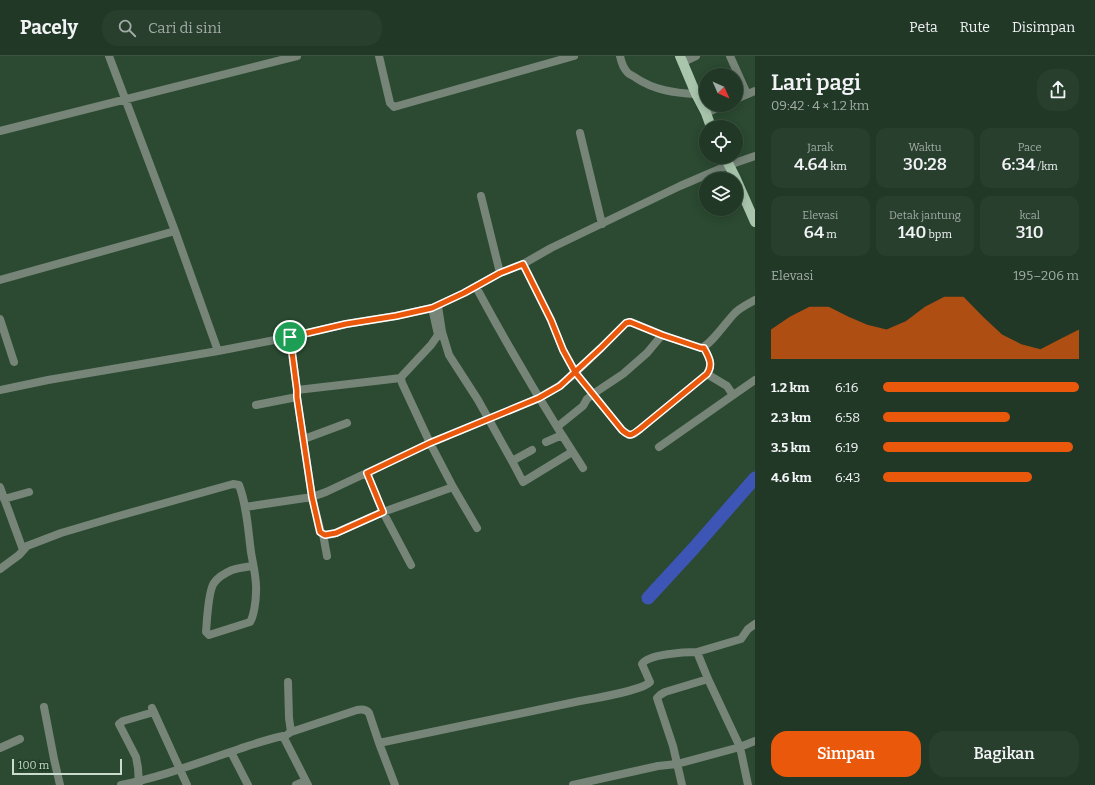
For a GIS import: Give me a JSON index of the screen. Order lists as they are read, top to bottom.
{
  "scale_bar": "100 m",
  "north": "bottom right",
  "page": {
    "header": "Pacely",
    "search": "Cari di sini",
    "nav": ["Peta", "Rute", "Disimpan"],
    "heading": ["Lari pagi", "09:42 · 4 × 1.2 km"],
    "stats": [
      ["Jarak", "4.64 km"],
      ["Waktu", "30:28"],
      ["Pace", "6:34 /km"],
      ["Elevasi", "64 m"],
      ["Detak jantung", "140 bpm"],
      ["kcal", "310"]
    ],
    "chart": ["Elevasi", "195–206 m"],
    "list": [
      {
        "name": "1.2 km",
        "note": "6:16"
      },
      {
        "name": "2.3 km",
        "note": "6:58"
      },
      {
        "name": "3.5 km",
        "note": "6:19"
      },
      {
        "name": "4.6 km",
        "note": "6:43"
      }
    ],
    "buttons": ["Simpan", "Bagikan"],
    "scale": "100 m"
  }
}
